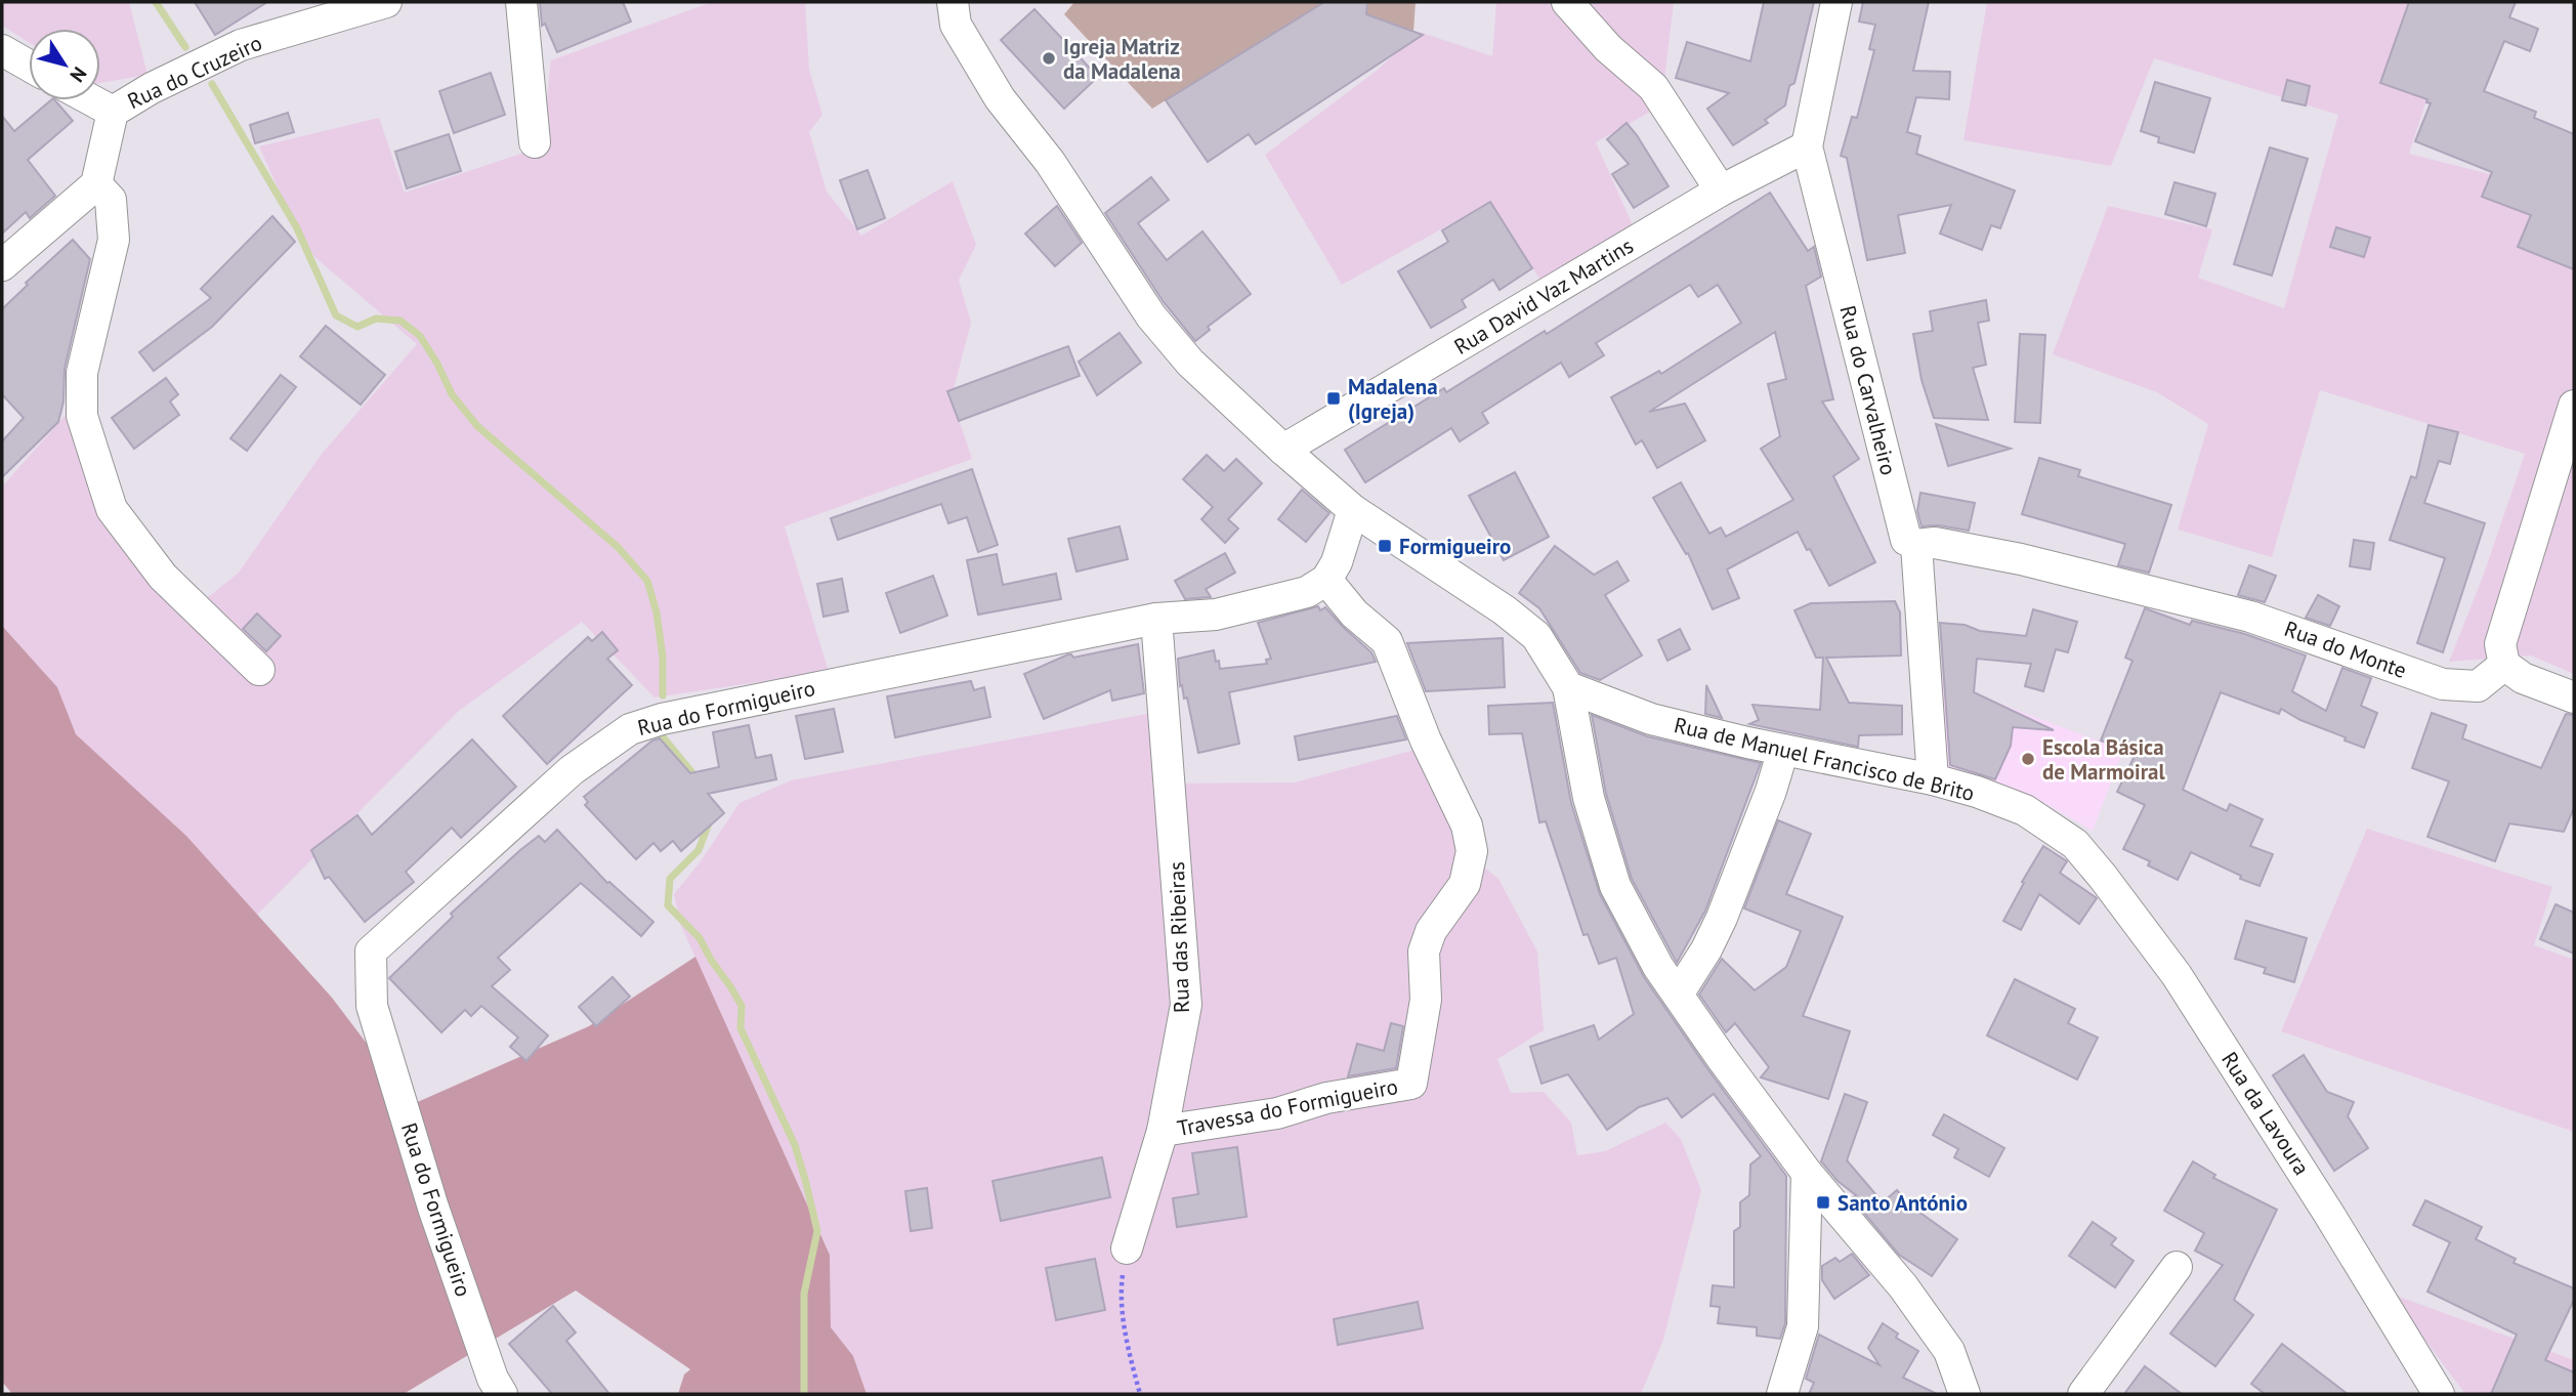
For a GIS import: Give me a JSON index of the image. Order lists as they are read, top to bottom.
{
  "streets": {
    "street": [
      "Rua do Cruzeiro",
      "Rua David Vaz Martins",
      "Rua do Carvalheiro",
      "Rua do Monte",
      "Rua do Formigueiro",
      "Rua de Manuel Francisco de Brito",
      "Rua das Ribeiras",
      "Travessa do Formigueiro",
      "Rua da Lavoura"
    ]
  },
  "crossings": [
    ["Rua David Vaz Martins", "Rua do Carvalheiro"],
    ["Rua do Carvalheiro", "Rua do Monte"],
    ["Rua do Carvalheiro", "Rua de Manuel Francisco de Brito"],
    ["Rua do Formigueiro", "Rua das Ribeiras"],
    ["Rua do Formigueiro", "Travessa do Formigueiro"],
    ["Rua de Manuel Francisco de Brito", "Rua da Lavoura"],
    ["Rua das Ribeiras", "Travessa do Formigueiro"]
  ],
  "places": {
    "other": ["Igreja Matriz da Madalena", "Escola Básica de Marmoiral"],
    "transit": ["Madalena (Igreja)", "Formigueiro", "Santo António"]
  },
  "north": "bottom right"
}
